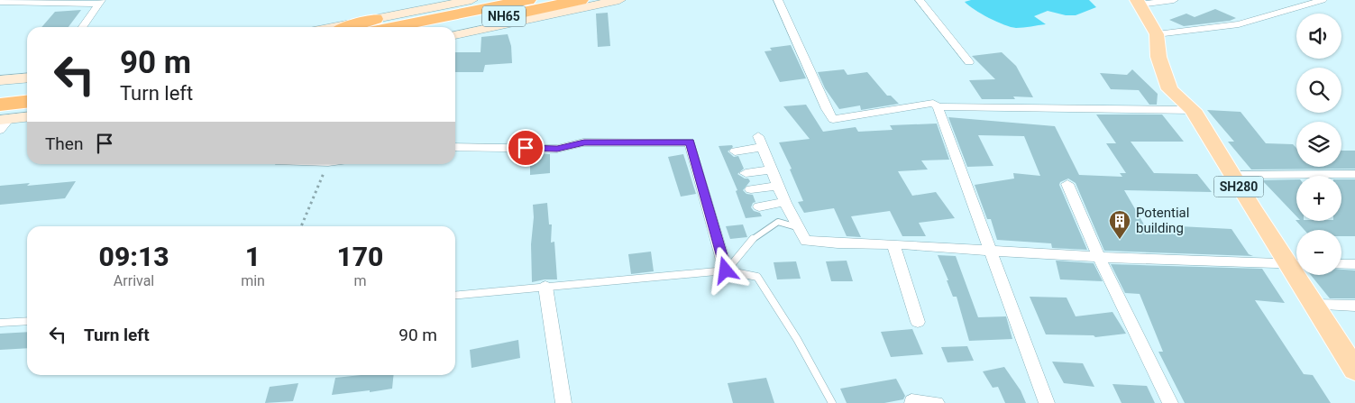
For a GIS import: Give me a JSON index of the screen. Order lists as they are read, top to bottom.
{
  "streets": {
    "highway": ["NH65"],
    "main road": ["SH280"]
  },
  "places": {
    "building": ["Potential building"]
  },
  "page": {
    "map_buttons": ["+", "−"],
    "turn": ["90 m", "Turn left"],
    "then": "Then",
    "eta": [
      "09:13",
      "Arrival",
      "1",
      "min",
      "170",
      "m"
    ],
    "list": [
      {
        "name": "Turn left",
        "value": "90 m"
      }
    ]
  }
}
